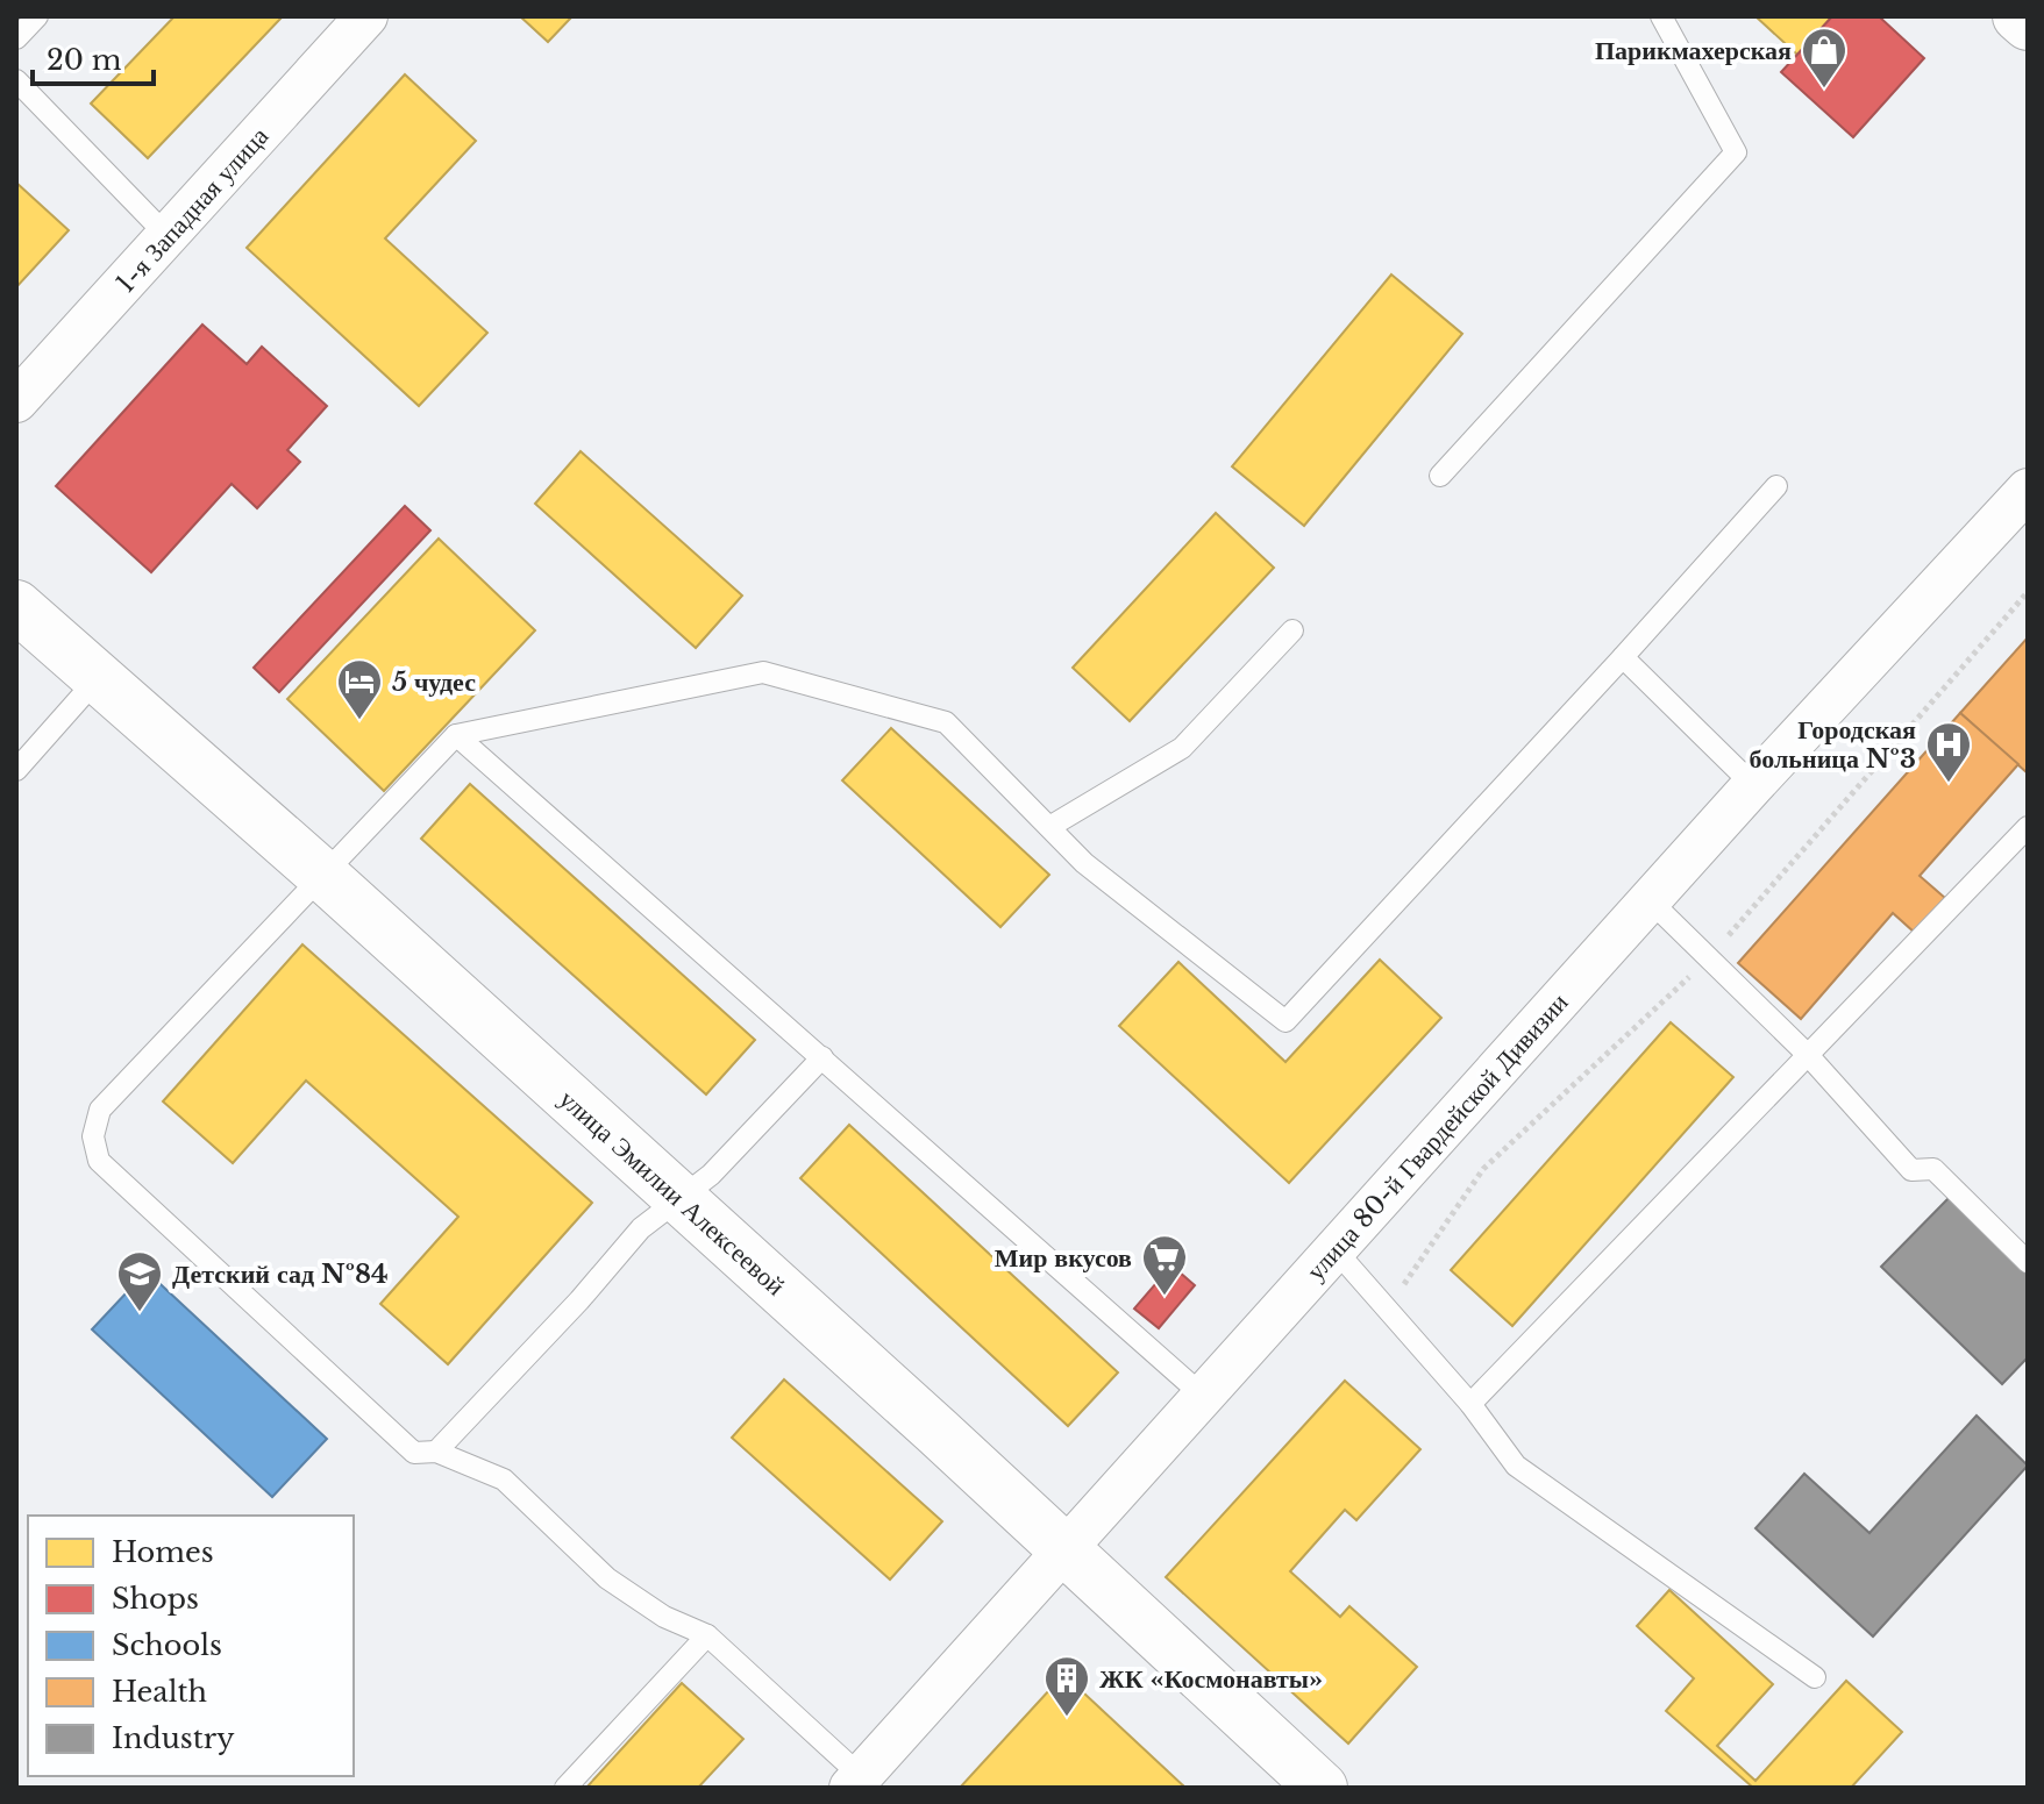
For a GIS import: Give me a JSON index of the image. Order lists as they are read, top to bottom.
{
  "streets": {
    "street": ["1-я Западная улица", "улица 80-й Гвардейской Дивизии", "улица Эмилии Алексеевой"]
  },
  "crossings": [
    ["улица 80-й Гвардейской Дивизии", "улица Эмилии Алексеевой"]
  ],
  "places": {
    "shop": ["Парикмахерская"],
    "hotel": ["5 чудес"],
    "hospital": ["Городская больница №3"],
    "supermarket": ["Мир вкусов"],
    "school or university": ["Детский сад №84"],
    "building": ["ЖК «Космонавты»"]
  },
  "legend": [
    "Homes",
    "Shops",
    "Schools",
    "Health",
    "Industry"
  ],
  "scale_bar": "20 m"
}
